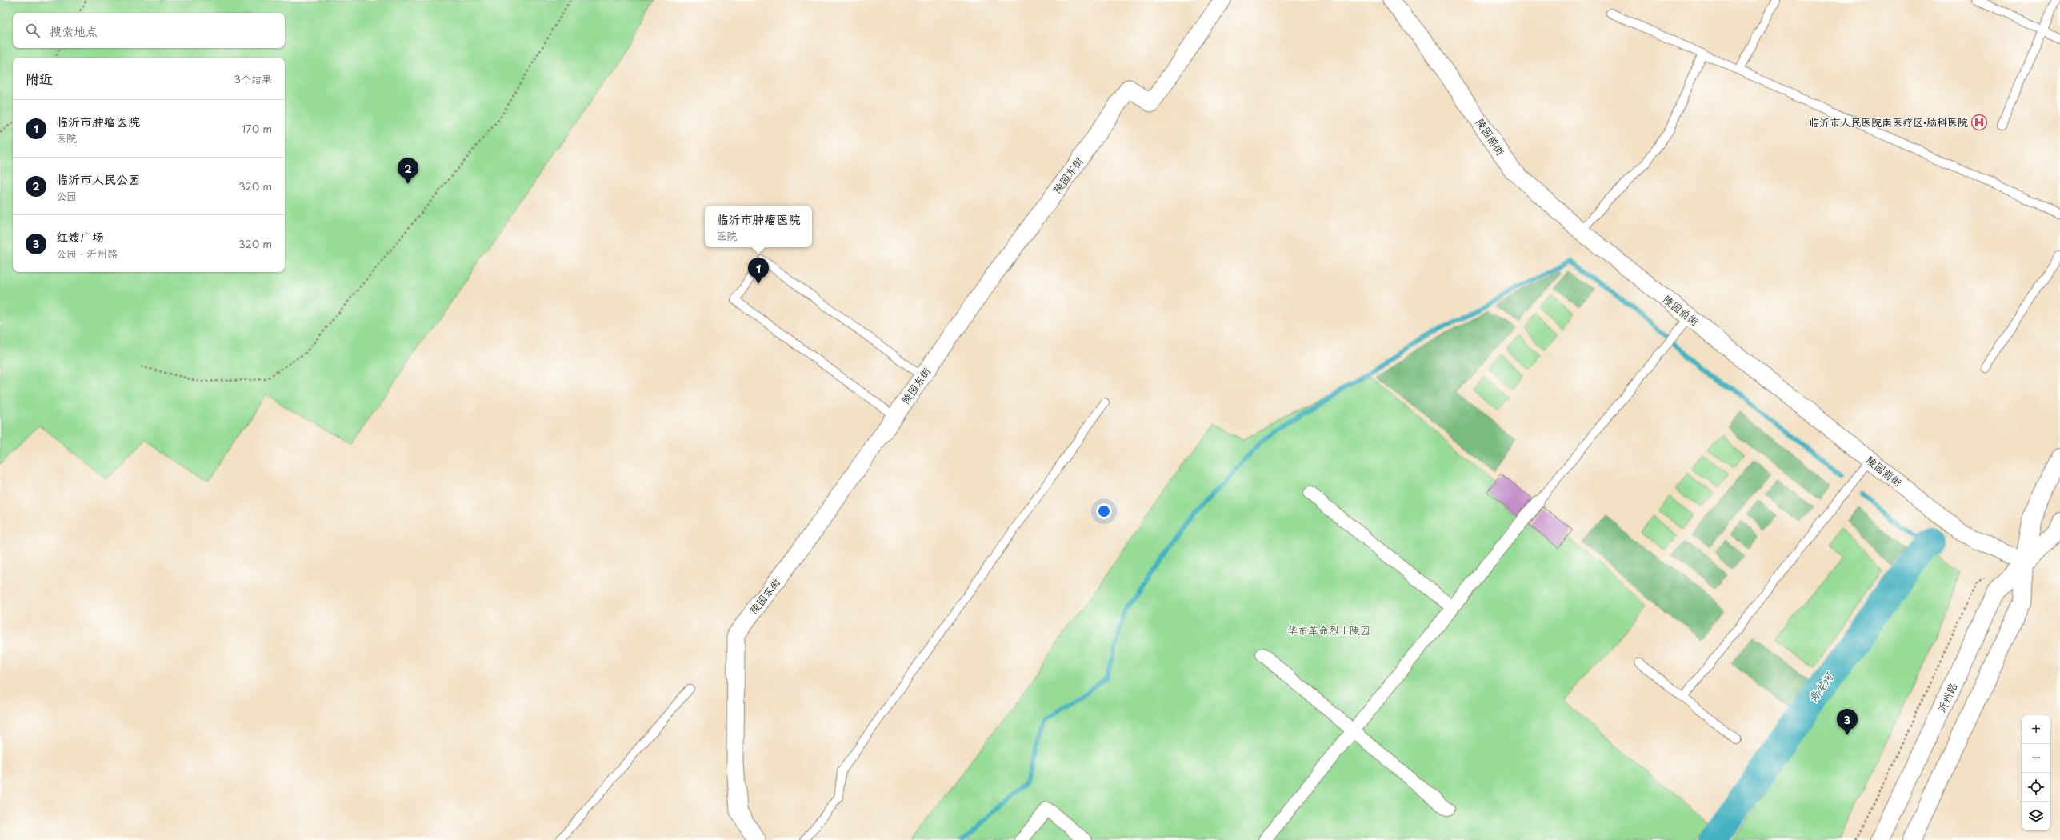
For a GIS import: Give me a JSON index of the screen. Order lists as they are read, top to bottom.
{
  "streets": {
    "main road": ["沂州路"],
    "street": ["陵园前街", "陵园东街"]
  },
  "crossings": [
    ["陵园前街", "沂州路"]
  ],
  "water": ["青龙河"],
  "parks": ["华东革命烈士陵园"],
  "places": {
    "hospital": ["临沂市人民医院南医疗区·脑科医院"]
  },
  "page": {
    "search": "搜索地点",
    "heading": ["附近", "3个结果"],
    "list": [
      {
        "mark": "1",
        "name": "临沂市肿瘤医院",
        "note": "医院",
        "value": "170 m"
      },
      {
        "mark": "2",
        "name": "临沂市人民公园",
        "note": "公园",
        "value": "320 m"
      },
      {
        "mark": "3",
        "name": "红嫂广场",
        "note": "公园 · 沂州路",
        "value": "320 m"
      }
    ],
    "pins": ["2", "1", "3"],
    "popup": ["临沂市肿瘤医院", "医院"],
    "map_buttons": ["+", "−"]
  }
}
